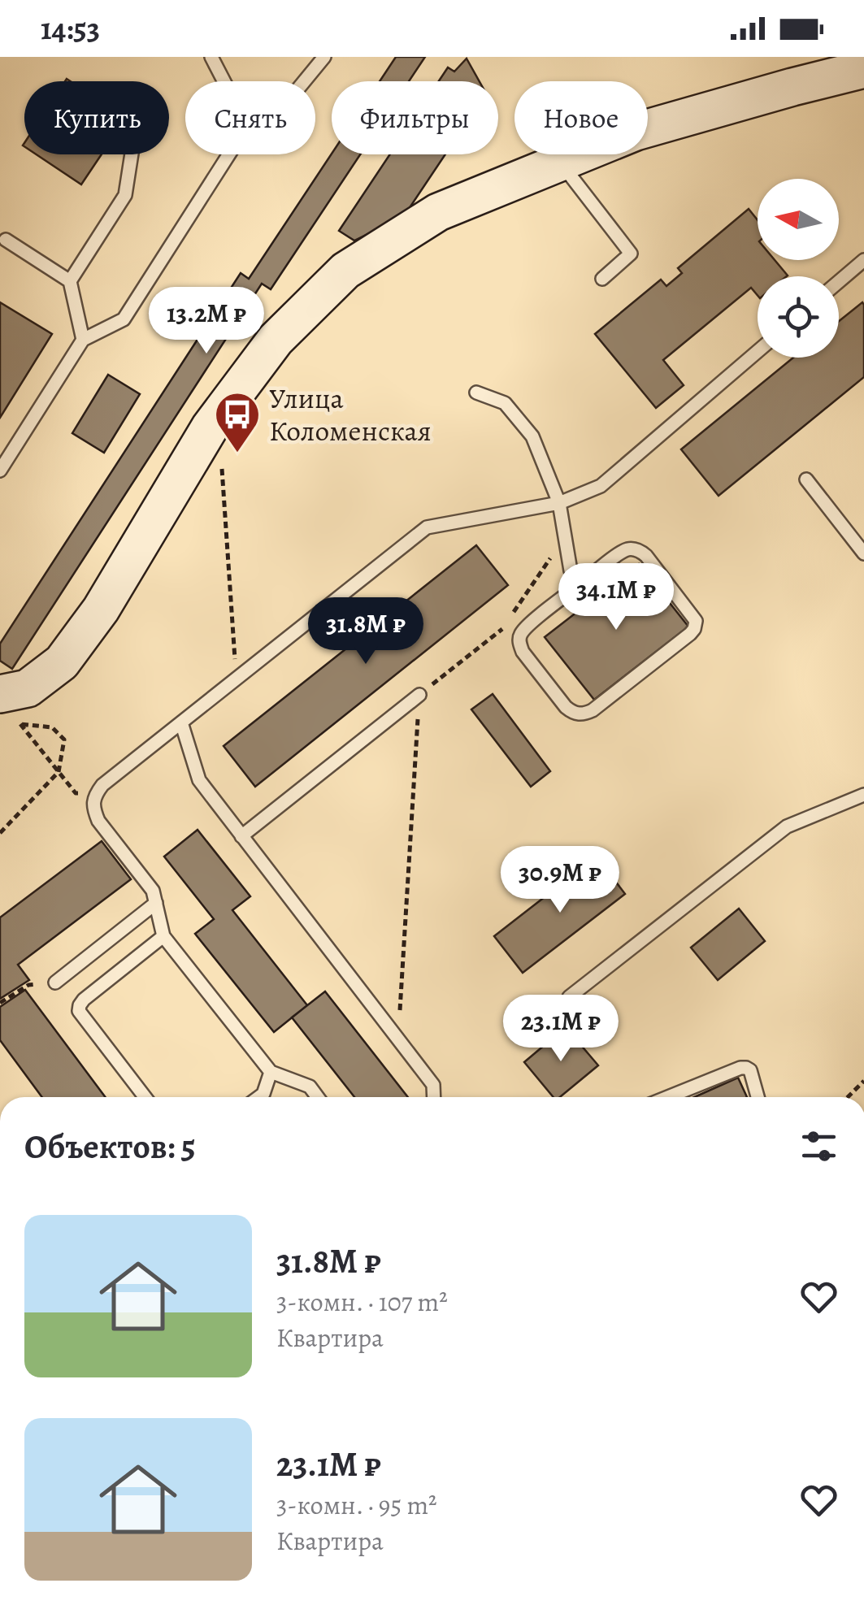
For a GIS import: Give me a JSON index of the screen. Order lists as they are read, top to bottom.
{
  "places": {
    "bus stop": ["Улица Коломенская"]
  },
  "north": "left",
  "page": {
    "status": "14:53",
    "chip": [
      "Купить",
      "Снять",
      "Фильтры",
      "Новое"
    ],
    "price": [
      "13.2M ₽",
      "34.1M ₽",
      "31.8M ₽",
      "30.9M ₽",
      "23.1M ₽"
    ],
    "heading": "Объектов: 5",
    "list": [
      {
        "name": "31.8M ₽",
        "note": "3-комн. · 107 m² · Квартира"
      },
      {
        "name": "23.1M ₽",
        "note": "3-комн. · 95 m² · Квартира"
      }
    ]
  }
}
